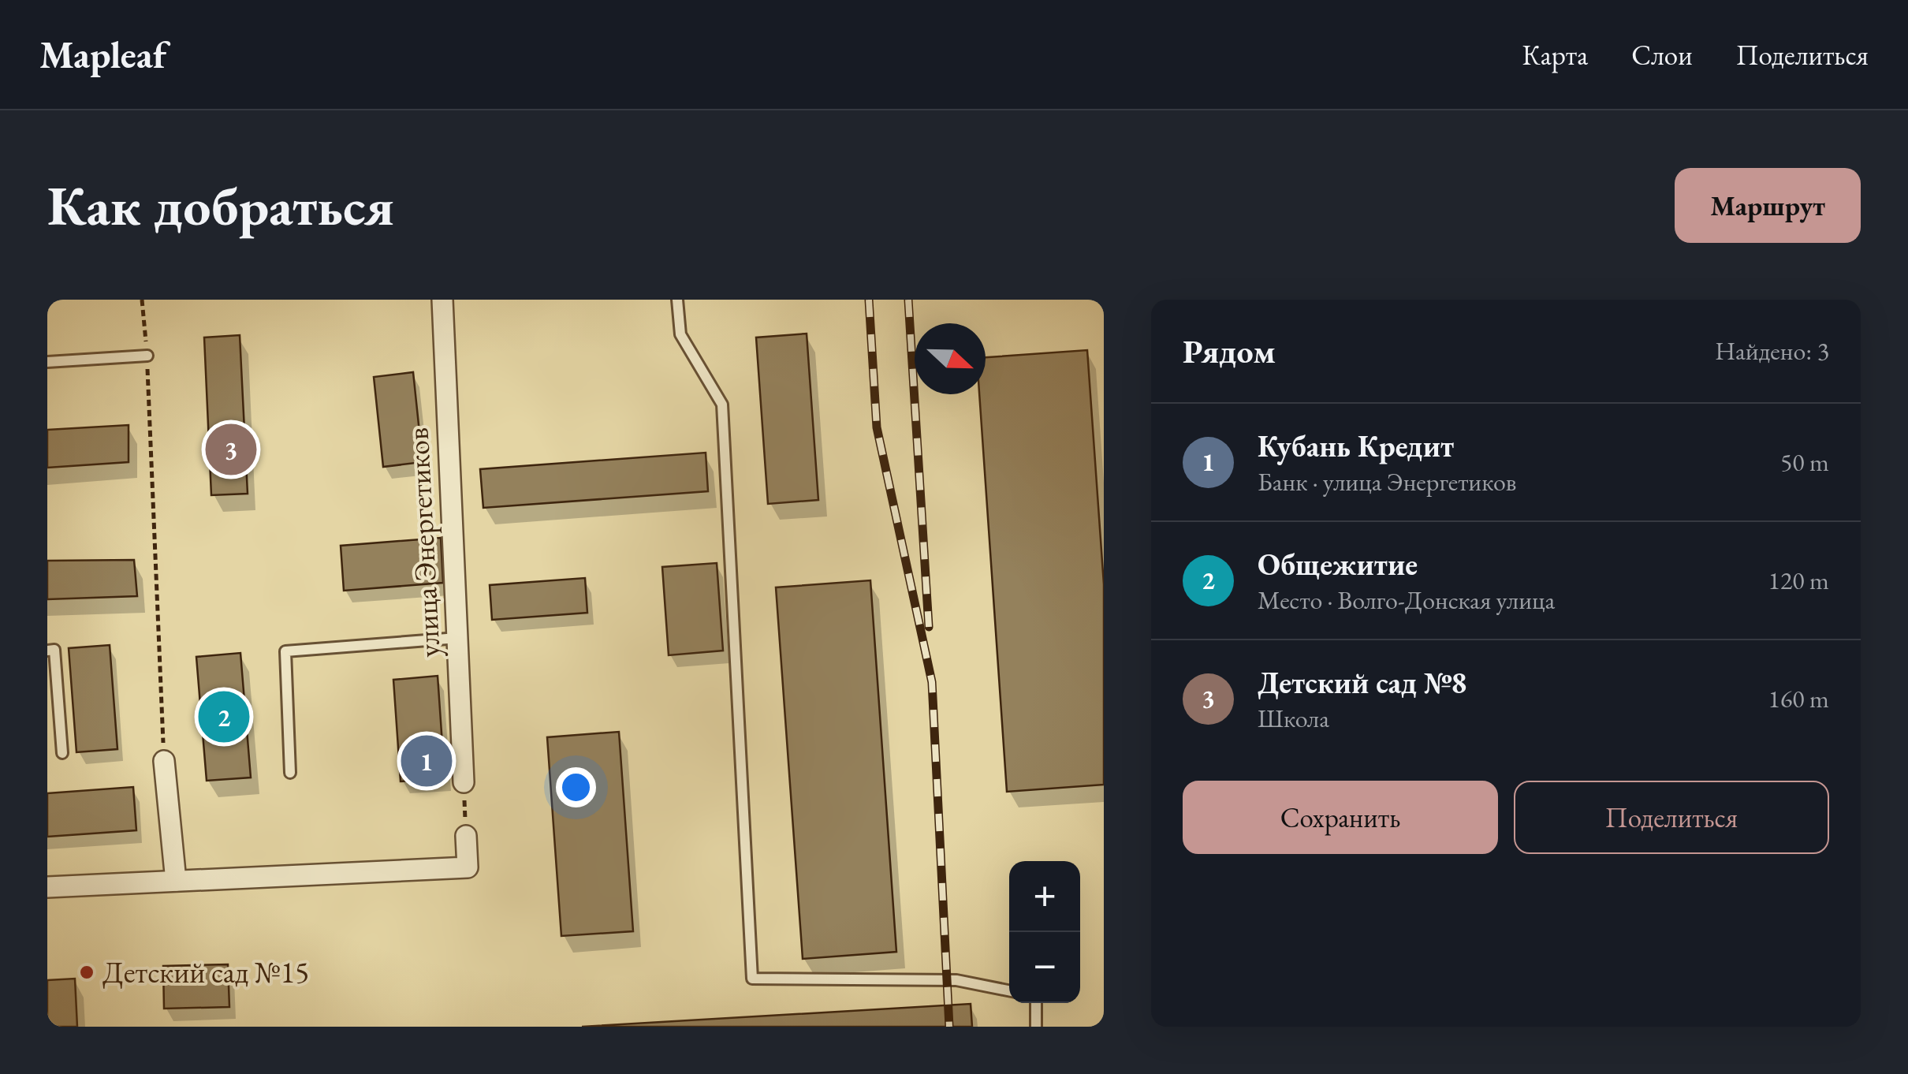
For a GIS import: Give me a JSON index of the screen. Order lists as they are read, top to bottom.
{
  "streets": {
    "street": ["улица Энергетиков"]
  },
  "places": ["Детский сад №15"],
  "north": "right",
  "page": {
    "header": "Mapleaf",
    "nav": ["Карта", "Слои", "Поделиться"],
    "buttons": [
      "Маршрут",
      ["Сохранить", "Поделиться"]
    ],
    "title": "Как добраться",
    "heading": ["Рядом", "Найдено: 3"],
    "list": [
      {
        "mark": "1",
        "name": "Кубань Кредит",
        "note": "Банк · улица Энергетиков",
        "value": "50 m"
      },
      {
        "mark": "2",
        "name": "Общежитие",
        "note": "Место · Волго-Донская улица",
        "value": "120 m"
      },
      {
        "mark": "3",
        "name": "Детский сад №8",
        "note": "Школа",
        "value": "160 m"
      }
    ],
    "pins": ["3", "2", "1"],
    "map_buttons": ["+", "−"]
  }
}
